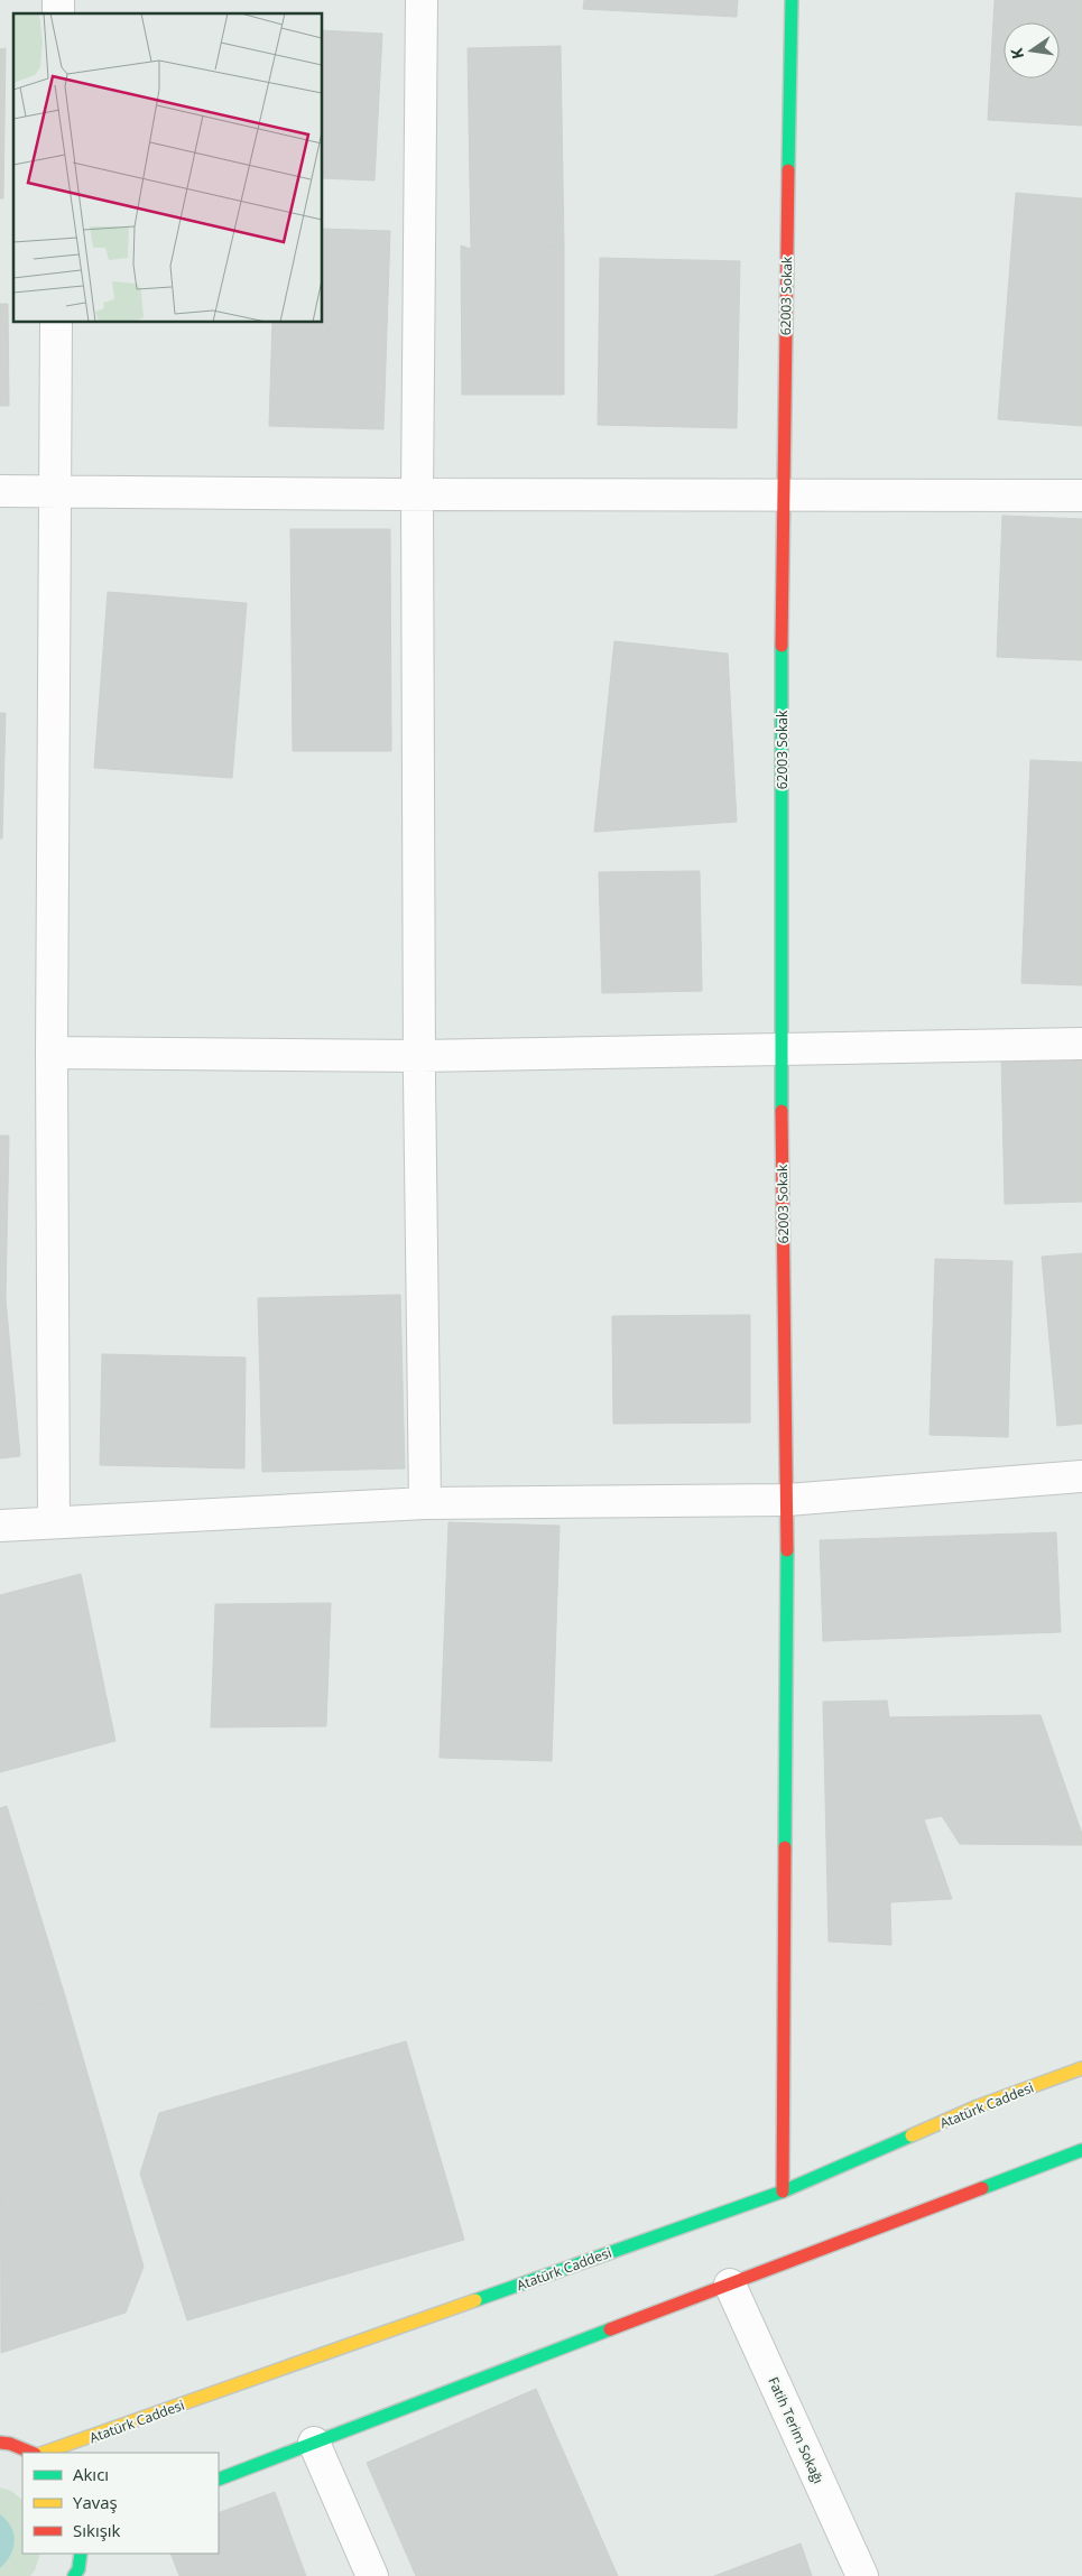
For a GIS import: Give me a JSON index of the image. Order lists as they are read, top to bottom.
{
  "streets": {
    "street": ["62003 Sokak", "Atatürk Caddesi", "Fatih Terim Sokağı"]
  },
  "crossings": [
    ["62003 Sokak", "Atatürk Caddesi"]
  ],
  "legend": ["Akıcı", "Yavaş", "Sıkışık"],
  "north": "left"
}
